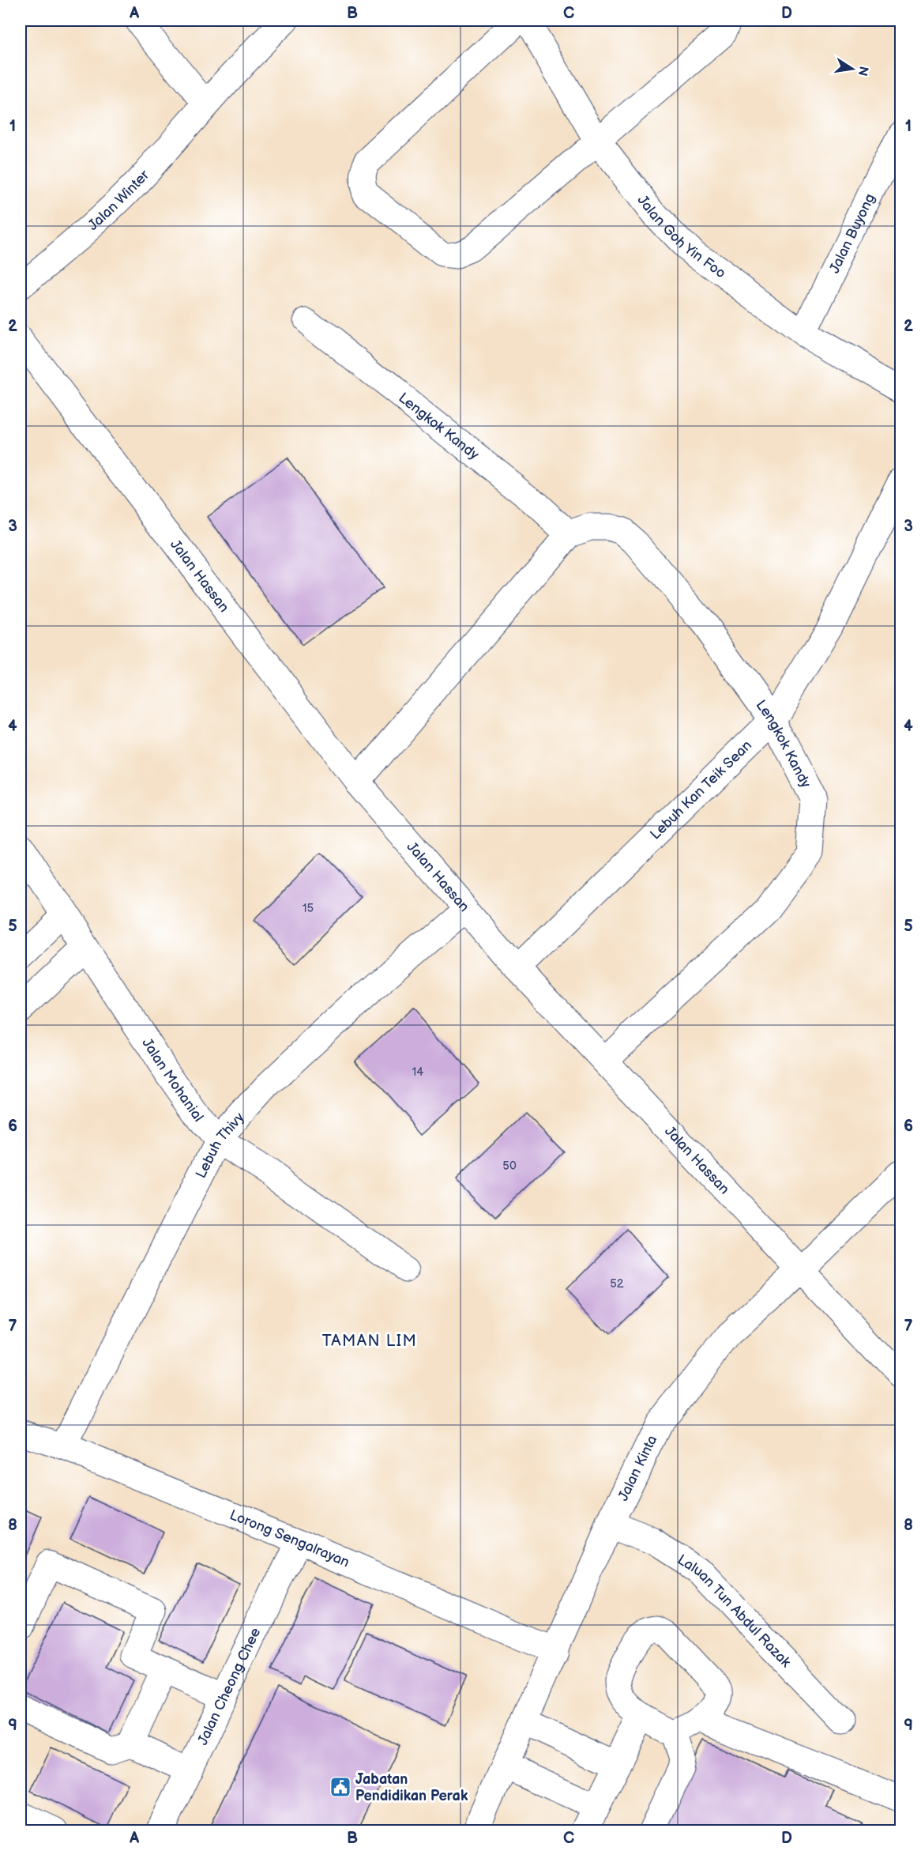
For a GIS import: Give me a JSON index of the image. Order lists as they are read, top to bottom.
{
  "streets": {
    "street": [
      "Jalan Winter",
      "Jalan Buyong",
      "Jalan Goh Yin Foo",
      "Lengkok Kandy",
      "Jalan Hassan",
      "Lebuh Kan Teik Sean",
      "Jalan Mohanial",
      "Lebuh Thivy",
      "Jalan Kinta",
      "Lorong Sengalrayan",
      "Laluan Tun Abdul Razak",
      "Jalan Cheong Chee"
    ]
  },
  "crossings": [
    ["Jalan Buyong", "Jalan Goh Yin Foo"],
    ["Lengkok Kandy", "Jalan Hassan"],
    ["Lengkok Kandy", "Lebuh Kan Teik Sean"],
    ["Jalan Hassan", "Lebuh Kan Teik Sean"],
    ["Jalan Hassan", "Lebuh Thivy"],
    ["Jalan Hassan", "Jalan Kinta"],
    ["Jalan Mohanial", "Lebuh Thivy"],
    ["Lebuh Thivy", "Lorong Sengalrayan"],
    ["Jalan Kinta", "Lorong Sengalrayan"],
    ["Jalan Kinta", "Laluan Tun Abdul Razak"],
    ["Lorong Sengalrayan", "Jalan Cheong Chee"]
  ],
  "districts": ["TAMAN LIM"],
  "places": {
    "public building": ["Jabatan Pendidikan Perak"]
  },
  "house_numbers": [
    "15",
    "14",
    "50",
    "52"
  ],
  "north": "right",
  "grid": {
    "columns": [
      "A",
      "B",
      "C",
      "D"
    ],
    "rows": [
      "1",
      "2",
      "3",
      "4",
      "5",
      "6",
      "7",
      "8",
      "9"
    ]
  }
}
